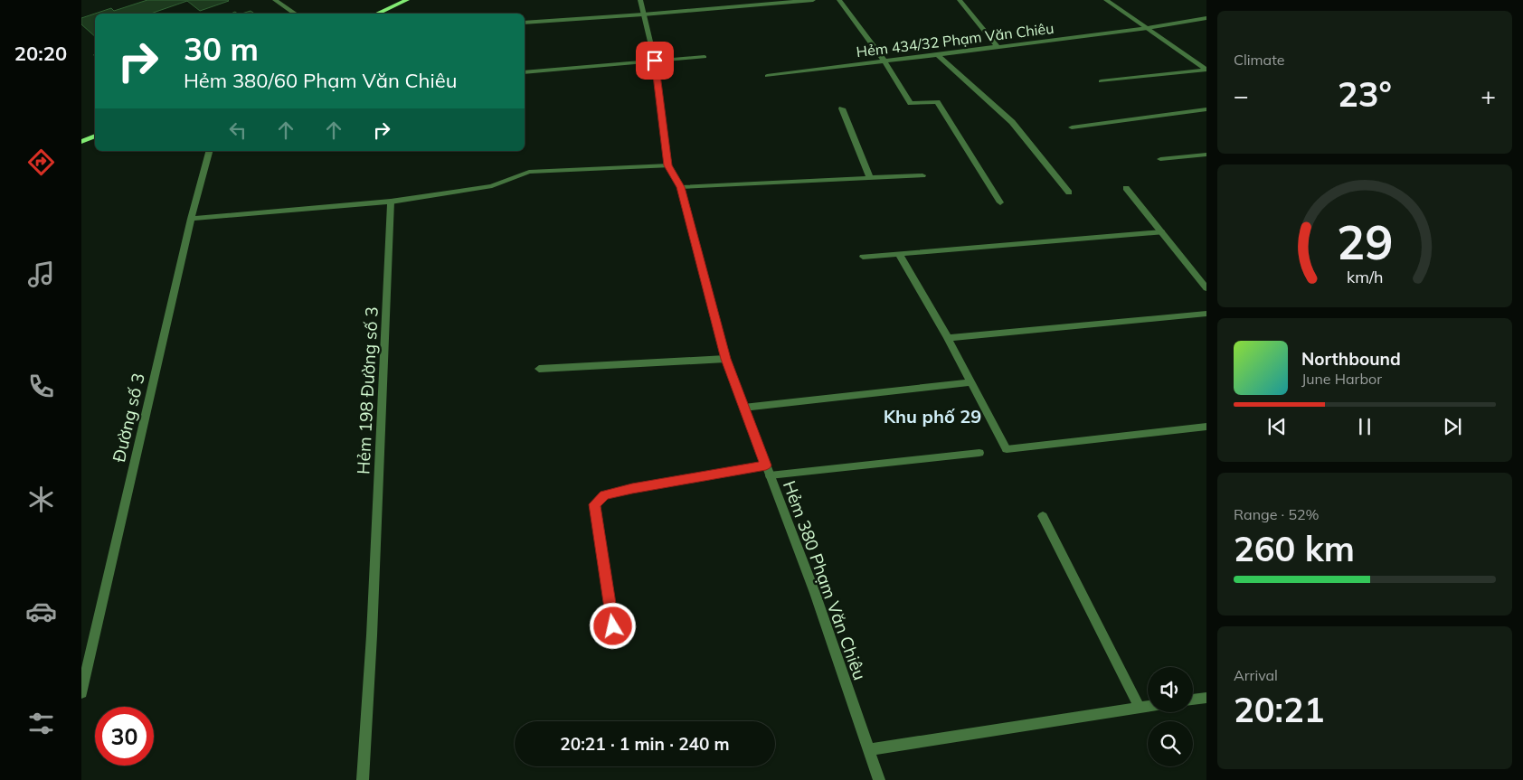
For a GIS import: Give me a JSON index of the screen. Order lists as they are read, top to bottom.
{
  "streets": {
    "street": [
      "Hẻm 434/32 Phạm Văn Chiêu",
      "Hẻm 198 Đường số 3",
      "Đường số 3",
      "Hẻm 380 Phạm Văn Chiêu"
    ]
  },
  "districts": ["Khu phố 29"],
  "page": {
    "tabs": "20:20",
    "tile": [
      "Climate",
      ["Range · 52%", "260 km"],
      ["Arrival", "20:21"]
    ],
    "turn": ["30 m", "Hẻm 380/60 Phạm Văn Chiêu"],
    "heat": ["−", "23°", "+"],
    "song": ["Northbound", "June Harbor"],
    "limit": "30",
    "trip": "20:21 · 1 min · 240 m",
    "gauge": ["29", "km/h"]
  }
}
